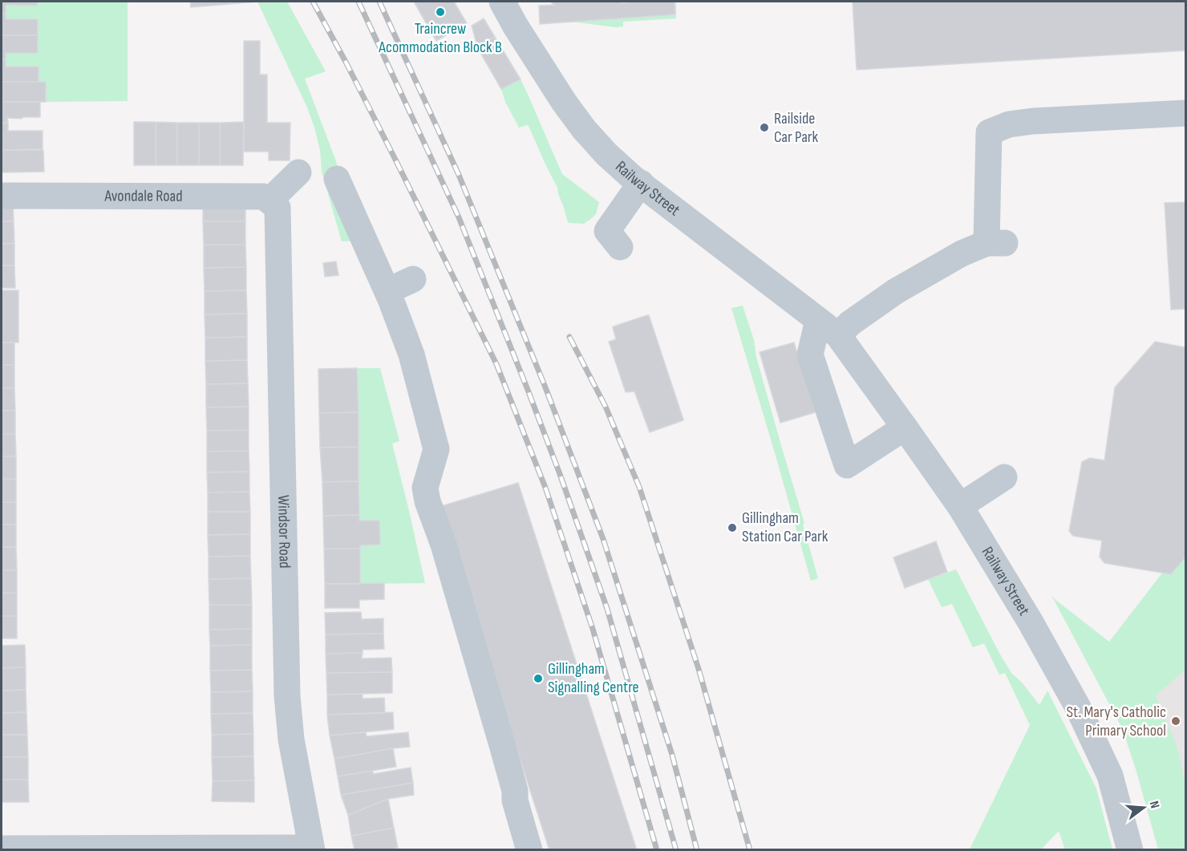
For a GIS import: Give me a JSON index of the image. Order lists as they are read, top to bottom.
{
  "streets": {
    "street": ["Railway Street", "Avondale Road", "Windsor Road"]
  },
  "crossings": [
    ["Avondale Road", "Windsor Road"]
  ],
  "places": [
    "Traincrew Acommodation Block B",
    "Railside Car Park",
    "Gillingham Station Car Park",
    "Gillingham Signalling Centre",
    "St. Mary's Catholic Primary School"
  ],
  "north": "right"
}
